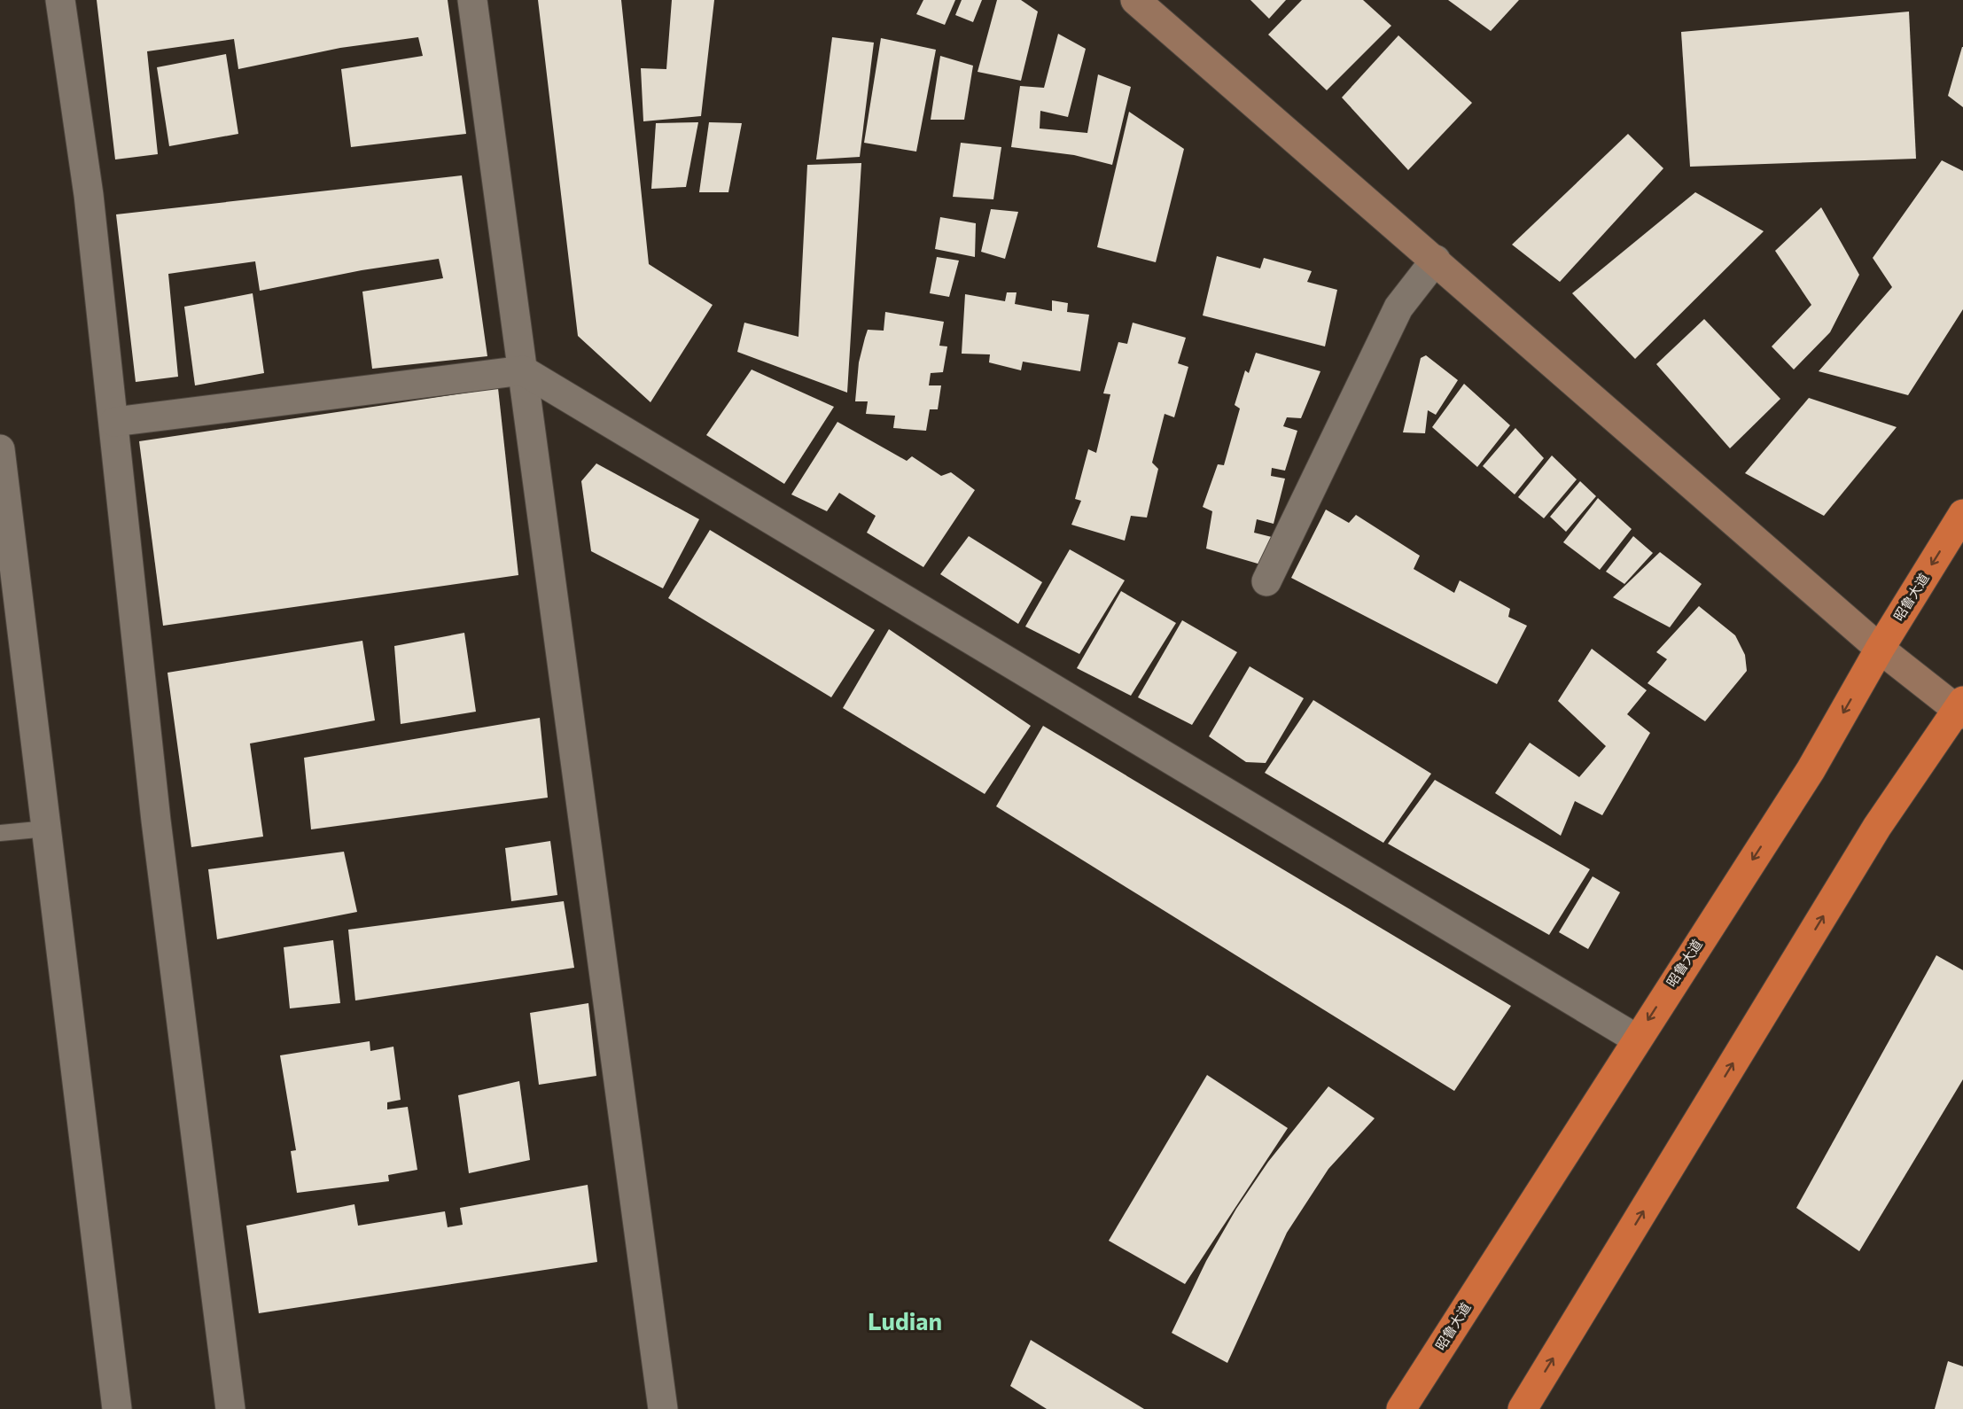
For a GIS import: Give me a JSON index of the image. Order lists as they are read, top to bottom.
{
  "streets": {
    "highway": ["昭鲁大道"]
  },
  "districts": ["Ludian"]
}
